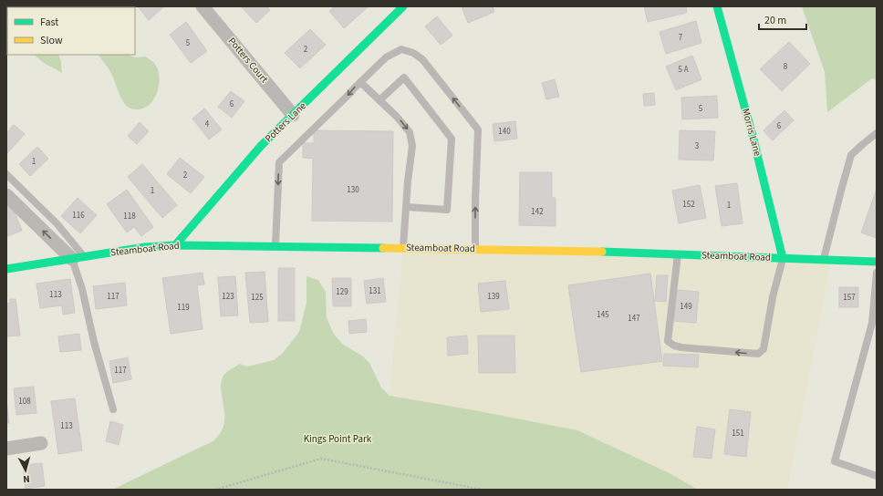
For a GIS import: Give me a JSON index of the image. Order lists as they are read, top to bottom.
{
  "streets": {
    "street": [
      "Potters Court",
      "Potters Lane",
      "Morris Lane",
      "Steamboat Road"
    ]
  },
  "crossings": [
    ["Potters Court", "Potters Lane"],
    ["Potters Lane", "Steamboat Road"],
    ["Morris Lane", "Steamboat Road"]
  ],
  "parks": ["Kings Point Park"],
  "house_numbers": [
    "7",
    "5",
    "2",
    "8",
    "5 A",
    "6",
    "5",
    "4",
    "6",
    "140",
    "3",
    "1",
    "2",
    "130",
    "1",
    "152",
    "1",
    "142",
    "116",
    "118",
    "131",
    "129",
    "113",
    "117",
    "123",
    "139",
    "125",
    "157",
    "149",
    "119",
    "145",
    "147",
    "117",
    "108",
    "113",
    "151"
  ],
  "legend": ["Fast", "Slow"],
  "scale_bar": "20 m",
  "north": "bottom"
}
